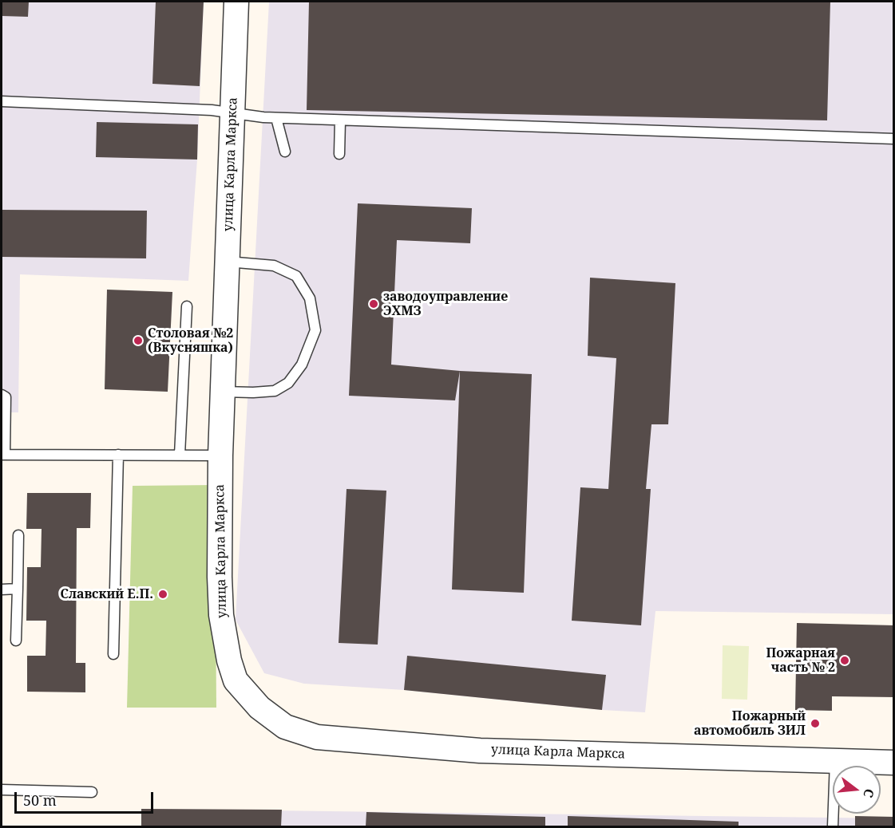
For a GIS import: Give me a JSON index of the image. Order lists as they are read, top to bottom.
{
  "streets": {
    "street": ["улица Карла Маркса"]
  },
  "places": [
    "заводоуправление ЭХМЗ",
    "Столовая №2 (Вкусняшка)",
    "Славский Е.П.",
    "Пожарная часть № 2",
    "Пожарный автомобиль ЗИЛ"
  ],
  "scale_bar": "50 m",
  "north": "right"
}
